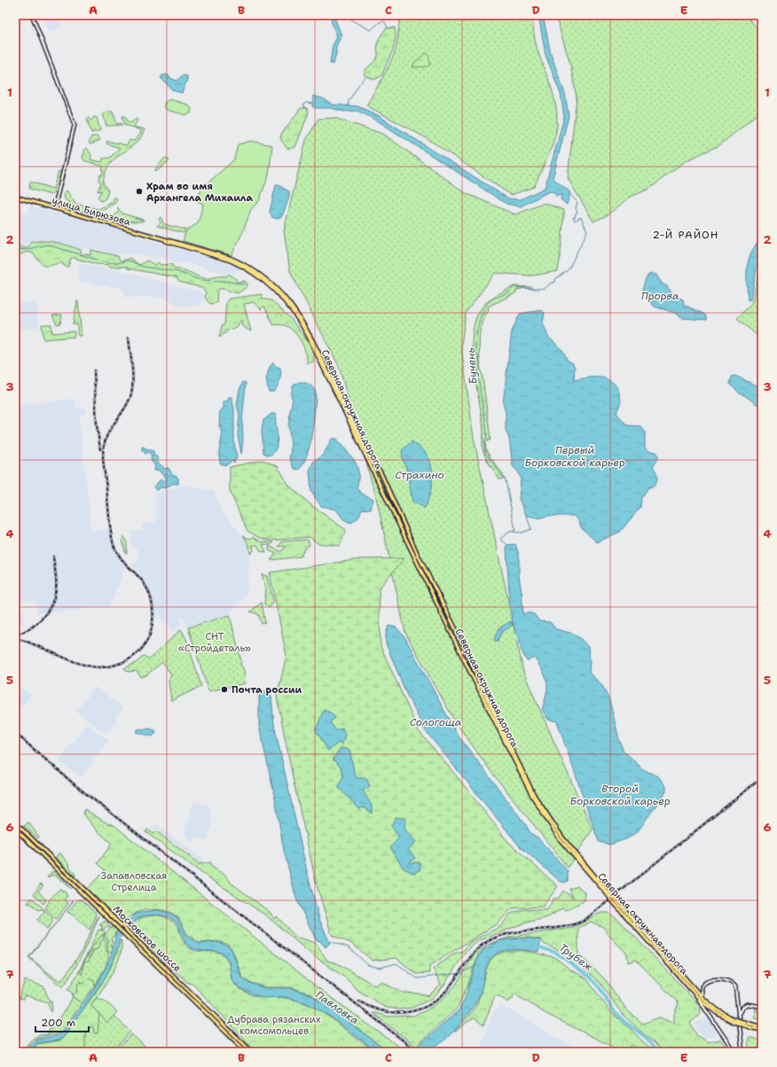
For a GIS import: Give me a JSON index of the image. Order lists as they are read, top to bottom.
{
  "streets": {
    "main road": ["улица Бирюзова", "Северная окружная дорога", "Московское шоссе"]
  },
  "crossings": [
    ["улица Бирюзова", "Северная окружная дорога"]
  ],
  "districts": ["2-Й РАЙОН"],
  "water": [
    "Прорва",
    "Бучень",
    "Первый Борковской карьер",
    "Страхино",
    "Сологоща",
    "Второй Борковской карьер",
    "Трубеж",
    "Павловка"
  ],
  "parks": ["СНТ «Стройдеталь»", "Запавловская Стрелица", "Дубрава рязанских комсомольцев"],
  "places": ["Храм во имя Архангела Михаила", "Почта россии"],
  "scale_bar": "200 m",
  "grid": {
    "columns": [
      "A",
      "B",
      "C",
      "D",
      "E"
    ],
    "rows": [
      "1",
      "2",
      "3",
      "4",
      "5",
      "6",
      "7"
    ]
  }
}
